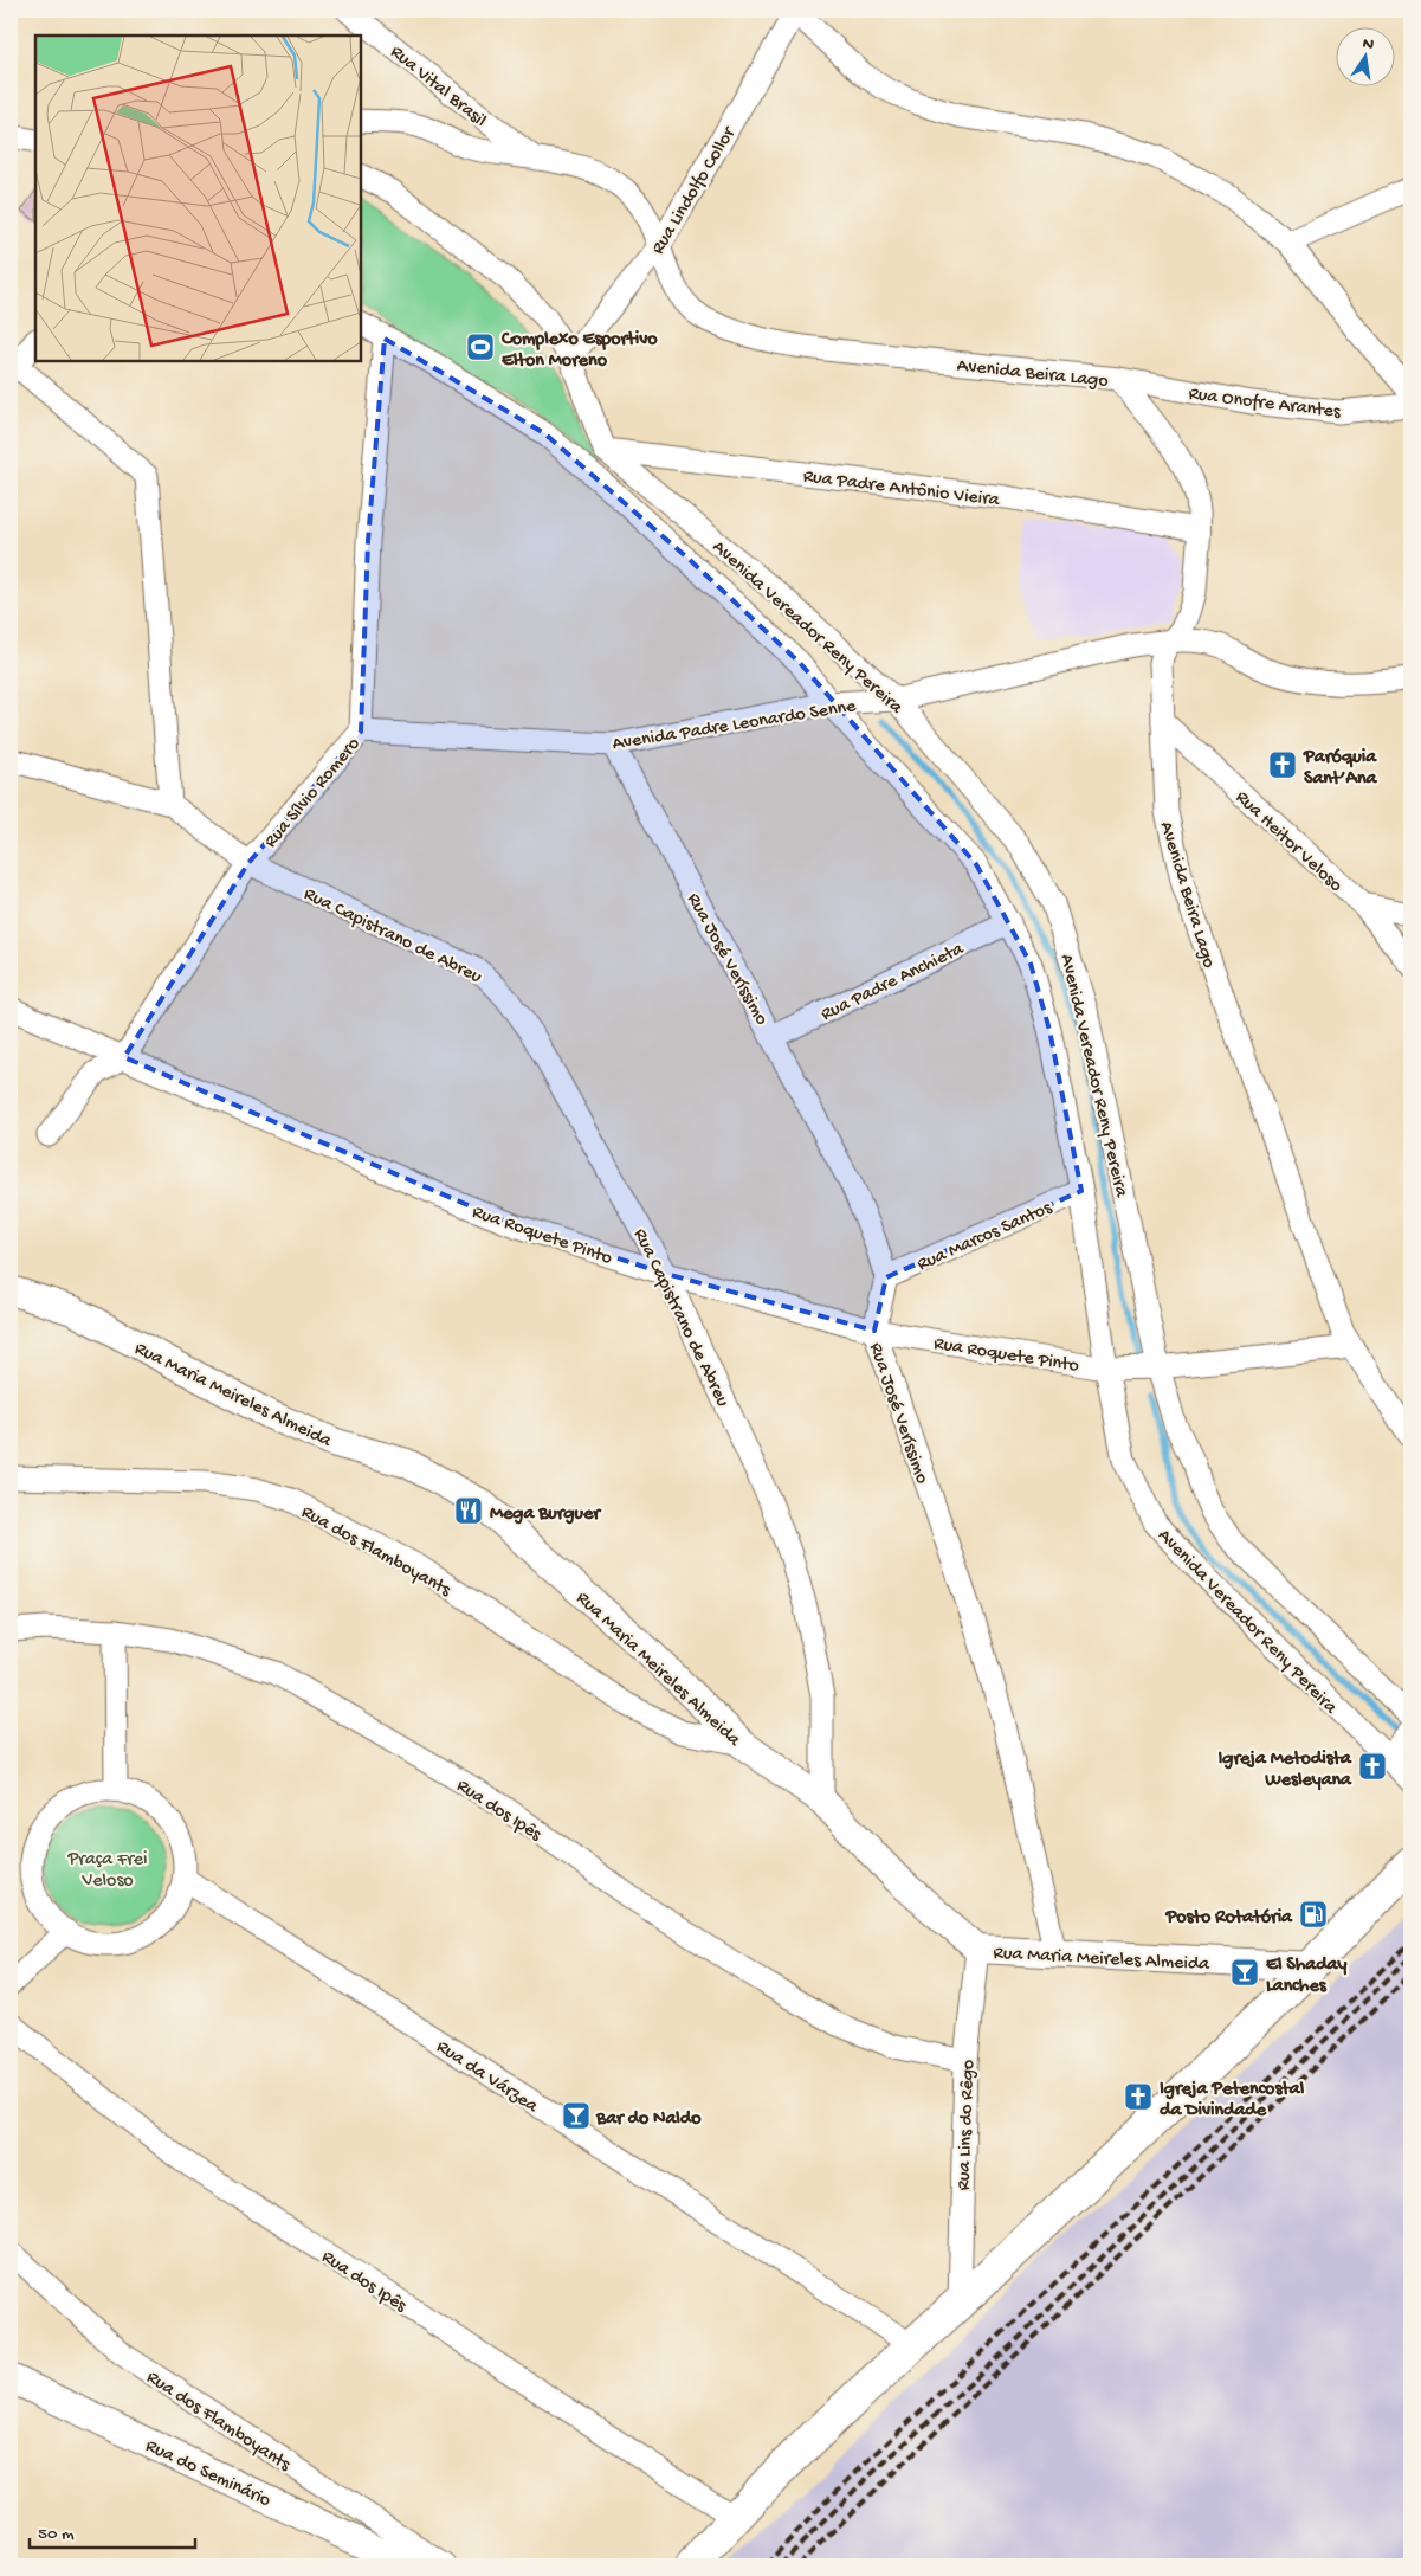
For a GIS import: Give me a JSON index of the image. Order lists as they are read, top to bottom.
{
  "streets": {
    "street": [
      "Rua Vital Brasil",
      "Rua Lindolfo Collor",
      "Avenida Beira Lago",
      "Rua Onofre Arantes",
      "Rua Padre Antônio Vieira",
      "Avenida Vereador Reny Pereira",
      "Avenida Padre Leonardo Senne",
      "Rua Sílvio Romero",
      "Rua Heitor Veloso",
      "Rua Capistrano de Abreu",
      "Rua José Veríssimo",
      "Rua Padre Anchieta",
      "Rua Roquete Pinto",
      "Rua Marcos Santos",
      "Rua Maria Meireles Almeida",
      "Rua dos Flamboyants",
      "Rua dos Ipês",
      "Rua da Várzea",
      "Rua Lins do Rêgo",
      "Rua do Seminário"
    ]
  },
  "crossings": [
    ["Rua Vital Brasil", "Avenida Beira Lago"],
    ["Rua Lindolfo Collor", "Avenida Beira Lago"],
    ["Avenida Beira Lago", "Rua Onofre Arantes"],
    ["Avenida Beira Lago", "Rua Padre Antônio Vieira"],
    ["Avenida Beira Lago", "Avenida Padre Leonardo Senne"],
    ["Avenida Beira Lago", "Rua Heitor Veloso"],
    ["Avenida Beira Lago", "Rua Roquete Pinto"],
    ["Rua Padre Antônio Vieira", "Avenida Vereador Reny Pereira"],
    ["Avenida Vereador Reny Pereira", "Avenida Padre Leonardo Senne"],
    ["Avenida Vereador Reny Pereira", "Rua Sílvio Romero"],
    ["Avenida Vereador Reny Pereira", "Rua Padre Anchieta"],
    ["Avenida Vereador Reny Pereira", "Rua Roquete Pinto"],
    ["Avenida Vereador Reny Pereira", "Rua Marcos Santos"],
    ["Avenida Padre Leonardo Senne", "Rua Sílvio Romero"],
    ["Avenida Padre Leonardo Senne", "Rua José Veríssimo"],
    ["Rua Sílvio Romero", "Rua Capistrano de Abreu"],
    ["Rua Sílvio Romero", "Rua Roquete Pinto"],
    ["Rua Capistrano de Abreu", "Rua Roquete Pinto"],
    ["Rua Capistrano de Abreu", "Rua Maria Meireles Almeida"],
    ["Rua José Veríssimo", "Rua Padre Anchieta"],
    ["Rua José Veríssimo", "Rua Roquete Pinto"],
    ["Rua José Veríssimo", "Rua Marcos Santos"],
    ["Rua José Veríssimo", "Rua Maria Meireles Almeida"],
    ["Rua Maria Meireles Almeida", "Rua dos Flamboyants"],
    ["Rua Maria Meireles Almeida", "Rua Lins do Rêgo"],
    ["Rua dos Ipês", "Rua Lins do Rêgo"]
  ],
  "parks": ["Praça Frei Veloso"],
  "places": {
    "sports": ["Complexo Esportivo Elton Moreno"],
    "church": ["Paróquia Sant’Ana", "Igreja Metodista Wesleyana", "Igreja Petencostal da Divindade"],
    "restaurant": ["Mega Burguer"],
    "fuel station": ["Posto Rotatória"],
    "bar": ["El Shaday Lanches", "Bar do Naldo"]
  },
  "scale_bar": "50 m",
  "north": "top"
}
